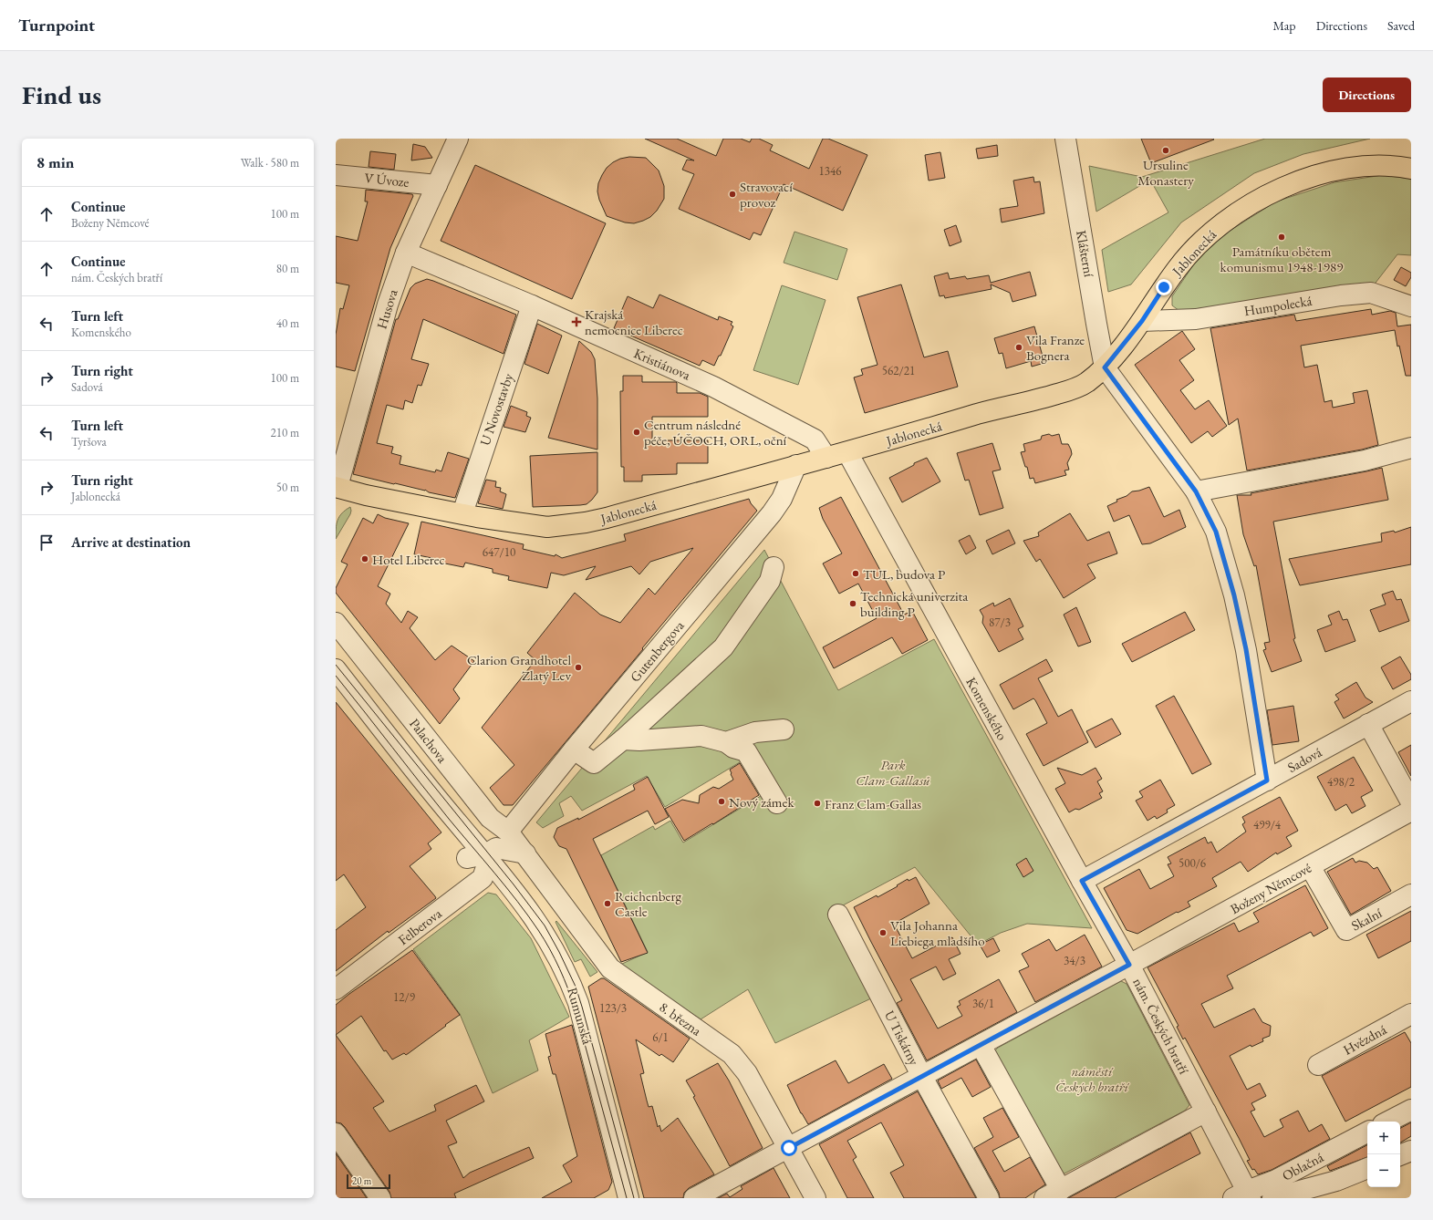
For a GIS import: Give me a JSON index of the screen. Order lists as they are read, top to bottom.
{
  "streets": {
    "main road": ["Jablonecká"],
    "street": [
      "V Úvoze",
      "Klášterní",
      "Humpolecká",
      "Husova",
      "Kristiánova",
      "U Novostavby",
      "Gutenbergova",
      "Komenského",
      "Palachova",
      "Sadová",
      "Boženy Němcové",
      "Skalní",
      "Felberova",
      "Rumunská",
      "8. března",
      "nám. Českých bratří",
      "U Tiskárny",
      "Hvězdná",
      "Oblačná"
    ]
  },
  "crossings": [
    ["V Úvoze", "Husova"],
    ["Jablonecká", "Klášterní"],
    ["Jablonecká", "Humpolecká"],
    ["Jablonecká", "Husova"],
    ["Jablonecká", "Kristiánova"],
    ["Jablonecká", "U Novostavby"],
    ["Jablonecká", "Gutenbergova"],
    ["Jablonecká", "Komenského"],
    ["Husova", "Kristiánova"],
    ["Kristiánova", "U Novostavby"],
    ["Gutenbergova", "Palachova"],
    ["Komenského", "Sadová"],
    ["Komenského", "Boženy Němcové"],
    ["Komenského", "nám. Českých bratří"],
    ["Palachova", "Felberova"],
    ["Palachova", "Rumunská"],
    ["Palachova", "8. března"],
    ["Boženy Němcové", "Skalní"],
    ["Boženy Němcové", "nám. Českých bratří"],
    ["Felberova", "Rumunská"],
    ["nám. Českých bratří", "Oblačná"]
  ],
  "parks": ["Park Clam-Gallasů", "náměstí Českých bratří"],
  "places": {
    "other": [
      "Ursuline Monastery",
      "Stravovací provoz",
      "Památníku obětem komunismu 1948-1989",
      "Vila Franze Bognera",
      "Centrum následné péče, ÚČOCH, ORL, oční",
      "Hotel Liberec",
      "TUL, budova P",
      "Technická univerzita building P",
      "Clarion Grandhotel Zlatý Lev",
      "Nový zámek",
      "Franz Clam-Gallas",
      "Reichenberg Castle",
      "Vila Johanna Liebiega mladšího"
    ],
    "health": ["Krajská nemocnice Liberec"]
  },
  "house_numbers": [
    "1346",
    "562/21",
    "647/10",
    "87/3",
    "498/2",
    "499/4",
    "500/6",
    "34/3",
    "12/9",
    "36/1",
    "123/3",
    "6/1"
  ],
  "scale_bar": "20 m",
  "page": {
    "header": "Turnpoint",
    "nav": ["Map", "Directions", "Saved"],
    "buttons": "Directions",
    "title": "Find us",
    "heading": ["8 min", "Walk · 580 m"],
    "list": [
      ["Continue", "Boženy Němcové", "100 m"],
      ["Continue", "nám. Českých bratří", "80 m"],
      ["Turn left", "Komenského", "40 m"],
      ["Turn right", "Sadová", "100 m"],
      ["Turn left", "Tyršova", "210 m"],
      ["Turn right", "Jablonecká", "50 m"],
      "Arrive at destination"
    ],
    "map_buttons": ["+", "−"],
    "scale": "20 m"
  }
}
